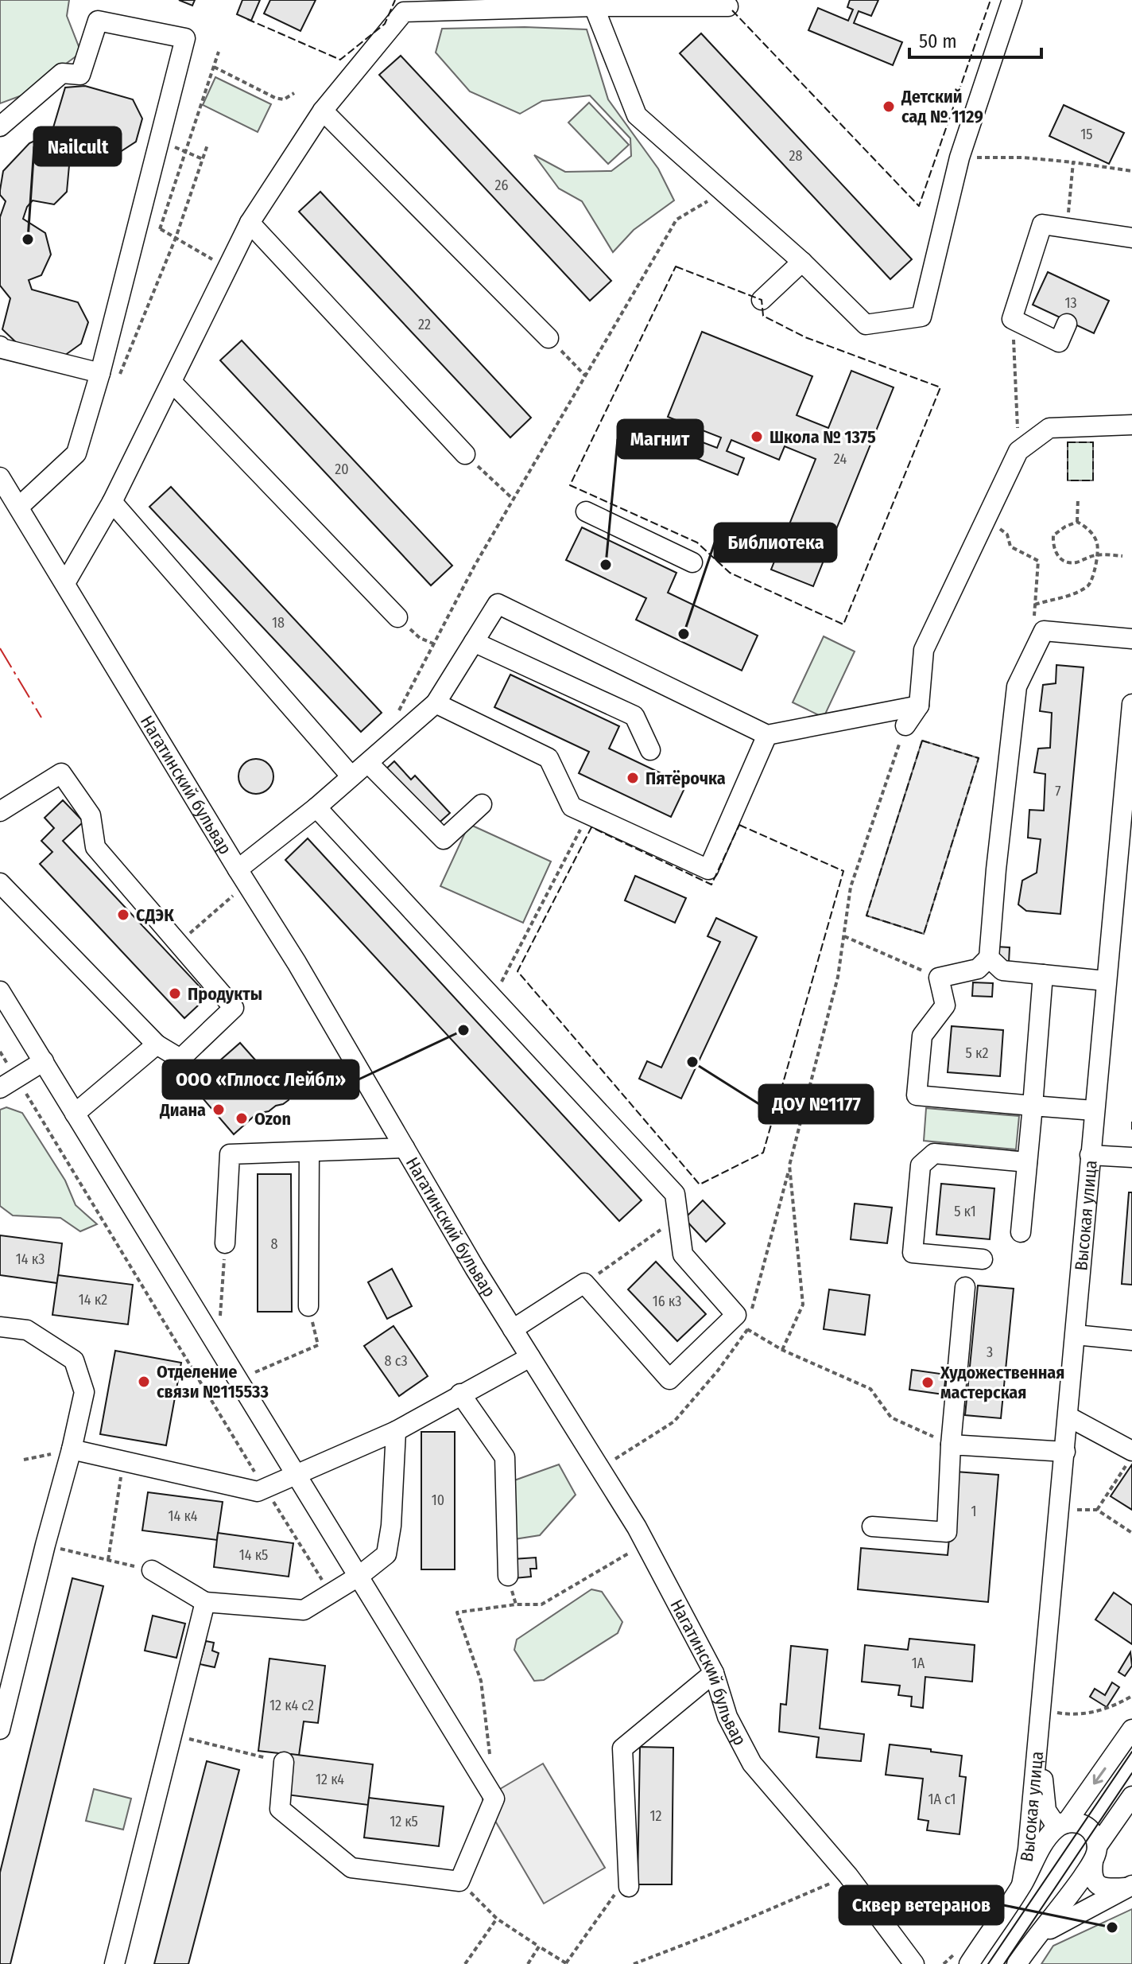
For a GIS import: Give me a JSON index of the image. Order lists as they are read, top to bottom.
{
  "streets": {
    "street": ["Нагатинский бульвар", "Высокая улица"]
  },
  "places": [
    "Детский сад № 1129",
    "Nailcult",
    "Школа № 1375",
    "Магнит",
    "Библиотека",
    "Пятёрочка",
    "СДЭК",
    "Продукты",
    "ООО «Гллосс Лейбл»",
    "ДОУ №1177",
    "Диана",
    "Ozon",
    "Отделение связи №115533",
    "Художественная мастерская",
    "Сквер ветеранов"
  ],
  "house_numbers": [
    "15",
    "28",
    "26",
    "13",
    "22",
    "24",
    "20",
    "18",
    "7",
    "5 к2",
    "5 к1",
    "8",
    "14 к3",
    "14 к2",
    "16 к3",
    "3",
    "8 с3",
    "10",
    "1",
    "14 к4",
    "14 к5",
    "1А",
    "12 к4 с2",
    "12 к4",
    "1А с1",
    "12",
    "12 к5"
  ],
  "scale_bar": "50 m"
}
